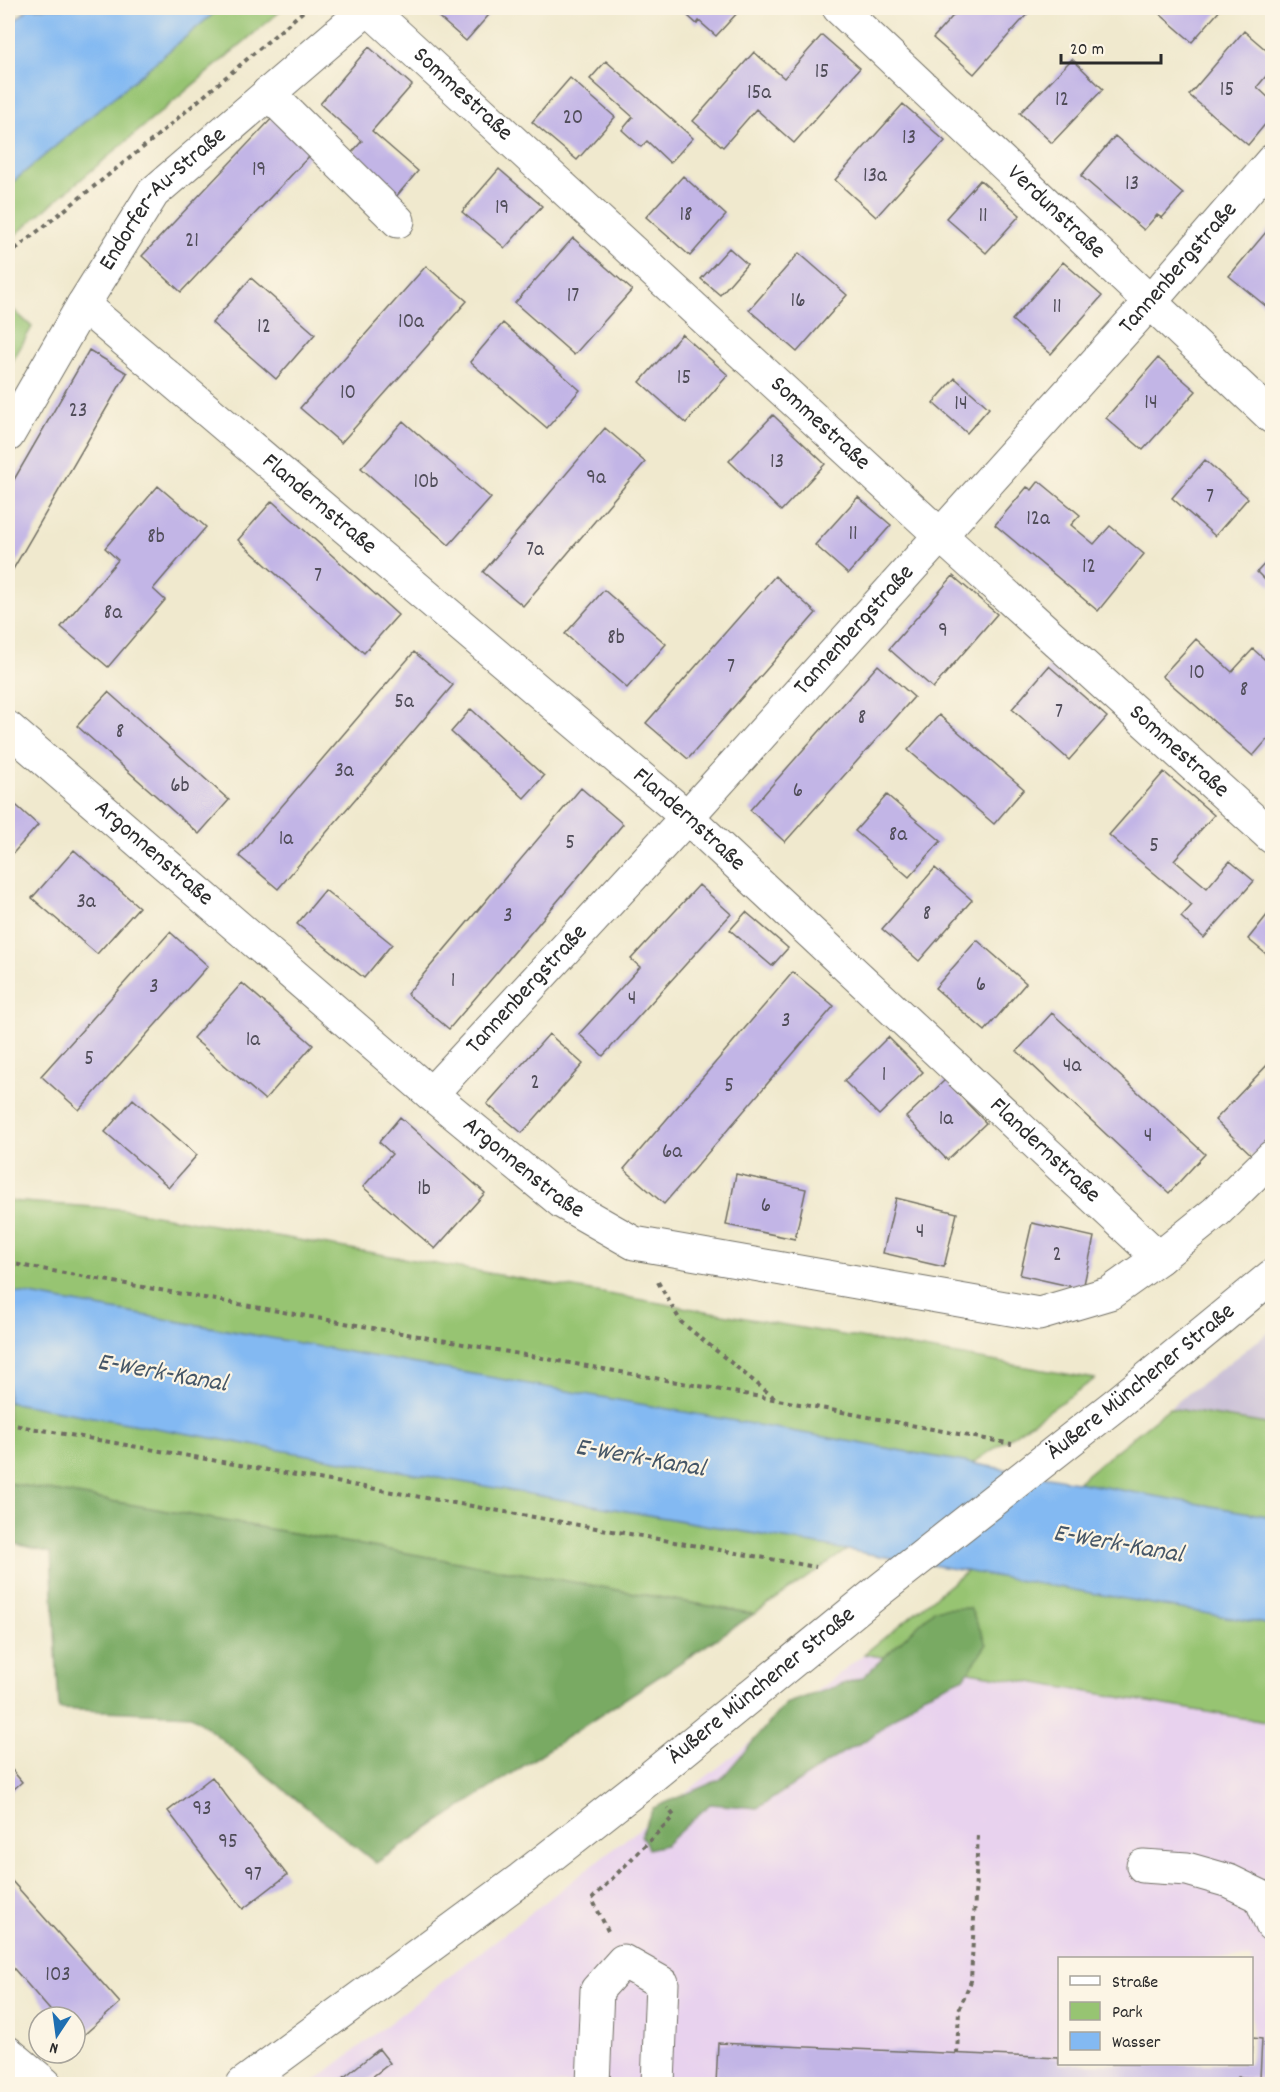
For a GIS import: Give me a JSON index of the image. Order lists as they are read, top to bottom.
{
  "streets": {
    "street": [
      "Sommestraße",
      "Endorfer-Au-Straße",
      "Verdunstraße",
      "Tannenbergstraße",
      "Flandernstraße",
      "Argonnenstraße",
      "Äußere Münchener Straße"
    ]
  },
  "crossings": [
    ["Sommestraße", "Endorfer-Au-Straße"],
    ["Sommestraße", "Tannenbergstraße"],
    ["Endorfer-Au-Straße", "Flandernstraße"],
    ["Verdunstraße", "Tannenbergstraße"],
    ["Tannenbergstraße", "Flandernstraße"],
    ["Tannenbergstraße", "Argonnenstraße"],
    ["Flandernstraße", "Argonnenstraße"]
  ],
  "water": ["E-Werk-Kanal"],
  "house_numbers": [
    "15",
    "15",
    "15a",
    "12",
    "20",
    "13",
    "19",
    "13a",
    "13",
    "19",
    "18",
    "11",
    "21",
    "17",
    "16",
    "11",
    "10a",
    "12",
    "15",
    "10",
    "14",
    "14",
    "23",
    "13",
    "9a",
    "10b",
    "7",
    "12a",
    "11",
    "8b",
    "7a",
    "12",
    "7",
    "8a",
    "9",
    "8b",
    "7",
    "10",
    "8",
    "5a",
    "7",
    "8",
    "8",
    "3a",
    "6b",
    "6",
    "8a",
    "1a",
    "5",
    "5",
    "3a",
    "8",
    "3",
    "1",
    "6",
    "3",
    "4",
    "3",
    "1a",
    "5",
    "4a",
    "1",
    "2",
    "5",
    "1a",
    "4",
    "6a",
    "1b",
    "6",
    "4",
    "2",
    "93",
    "95",
    "97",
    "103"
  ],
  "legend": ["Straße", "Park", "Wasser"],
  "scale_bar": "20 m",
  "north": "bottom"
}
